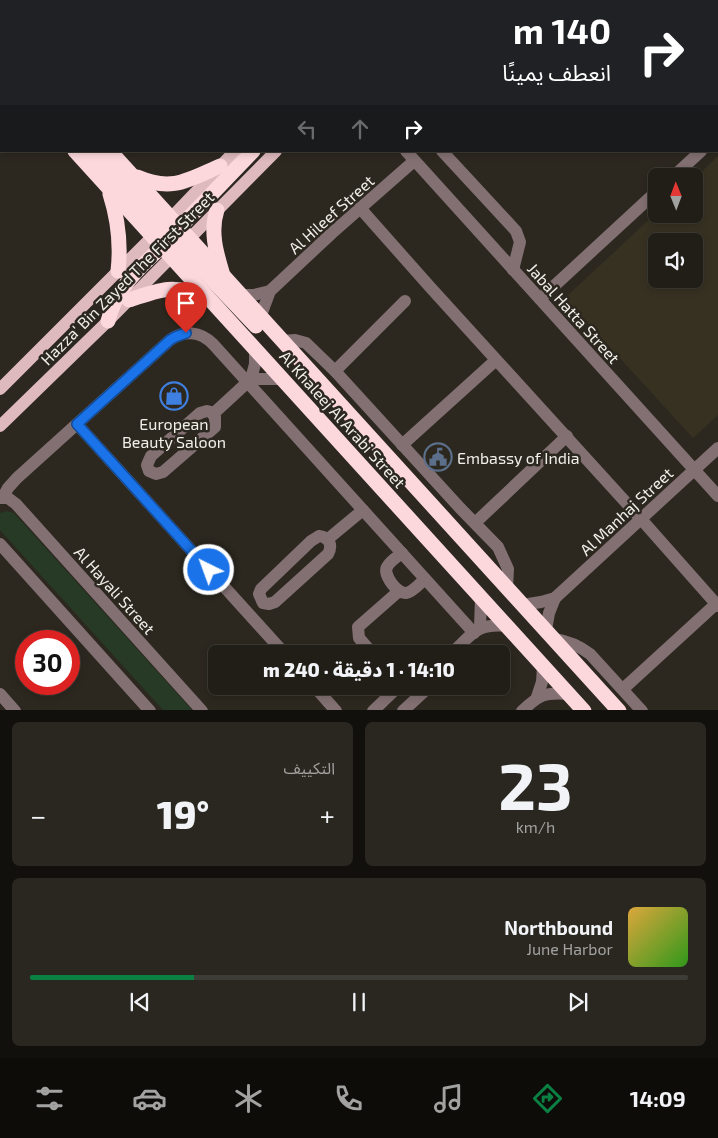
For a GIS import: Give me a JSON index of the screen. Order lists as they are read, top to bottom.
{
  "streets": {
    "highway": ["Al Khaleej Al Arabi Street"],
    "main road": ["Hazza' Bin Zayed The First Street"],
    "street": [
      "Al Hileef Street",
      "Jabal Hatta Street",
      "Al Manhaj Street",
      "Al Hayali Street"
    ]
  },
  "crossings": [
    ["Al Hileef Street", "Jabal Hatta Street"],
    ["Al Hileef Street", "Al Khaleej Al Arabi Street"],
    ["Hazza' Bin Zayed The First Street", "Al Khaleej Al Arabi Street"],
    ["Jabal Hatta Street", "Al Manhaj Street"],
    ["Al Khaleej Al Arabi Street", "Al Manhaj Street"]
  ],
  "places": {
    "shop": ["European Beauty Saloon"],
    "public building": ["Embassy of India"]
  },
  "north": "top",
  "page": {
    "turn": ["140 m", "انعطف يمينًا"],
    "limit": "30",
    "trip": "14:10 · 1 دقيقة · 240 m",
    "tile": [
      ["23", "km/h"],
      "التكييف"
    ],
    "heat": ["−", "19°", "+"],
    "song": ["Northbound", "June Harbor"],
    "tabs": "14:09"
  }
}
